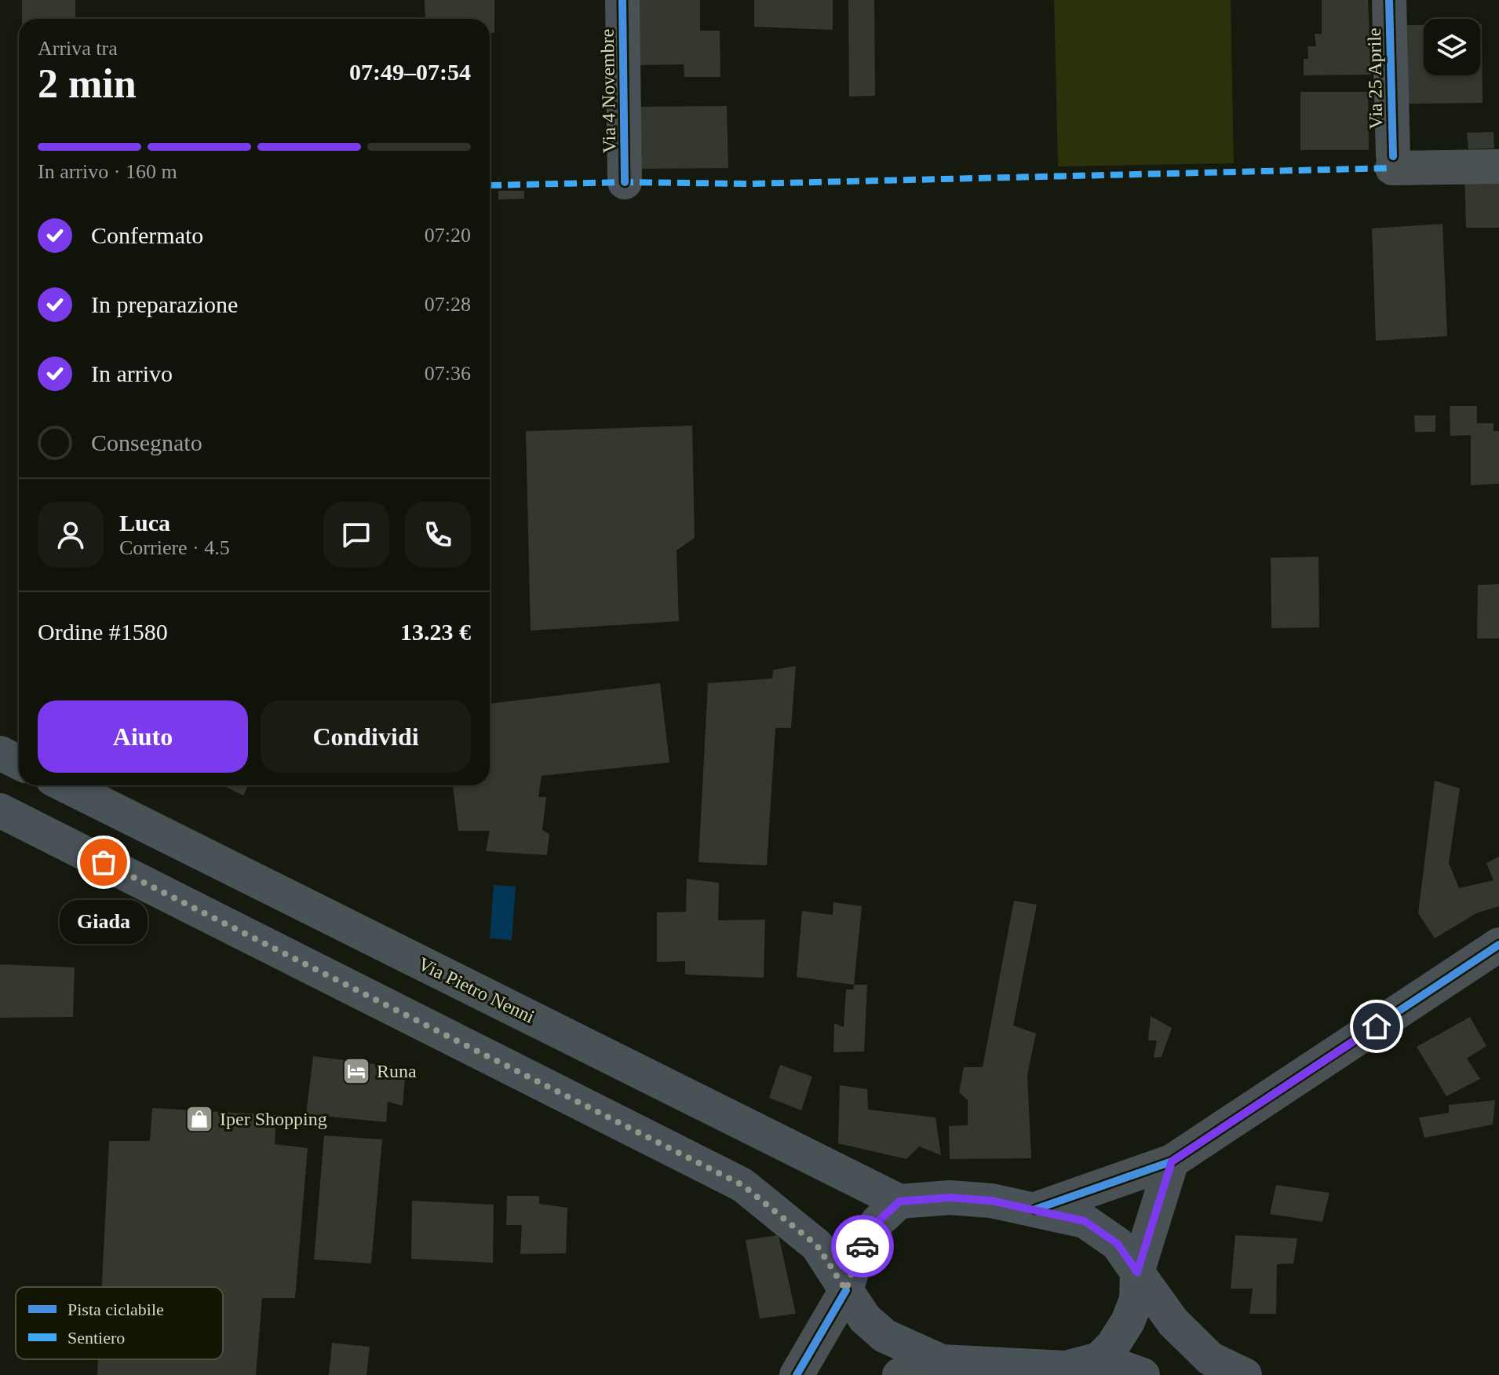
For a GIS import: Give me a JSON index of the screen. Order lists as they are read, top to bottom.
{
  "streets": {
    "main road": ["Via Pietro Nenni"],
    "street": ["Via 25 Aprile", "Via 4 Novembre"]
  },
  "places": {
    "other": ["Giada"],
    "hotel": ["Runa"],
    "shop": ["Iper Shopping"]
  },
  "legend": ["Pista ciclabile", "Sentiero"],
  "page": {
    "heading": ["2 min", "Arriva tra", "07:49–07:54"],
    "panel": [
      "Luca",
      "Corriere · 4.5",
      "Ordine #1580",
      "13.23 €"
    ],
    "bar": "In arrivo · 160 m",
    "list": [
      ["Confermato", "07:20"],
      ["In preparazione", "07:28"],
      ["In arrivo", "07:36"],
      "Consegnato"
    ],
    "buttons": ["Aiuto", "Condividi"],
    "bubble": "Giada"
  }
}
